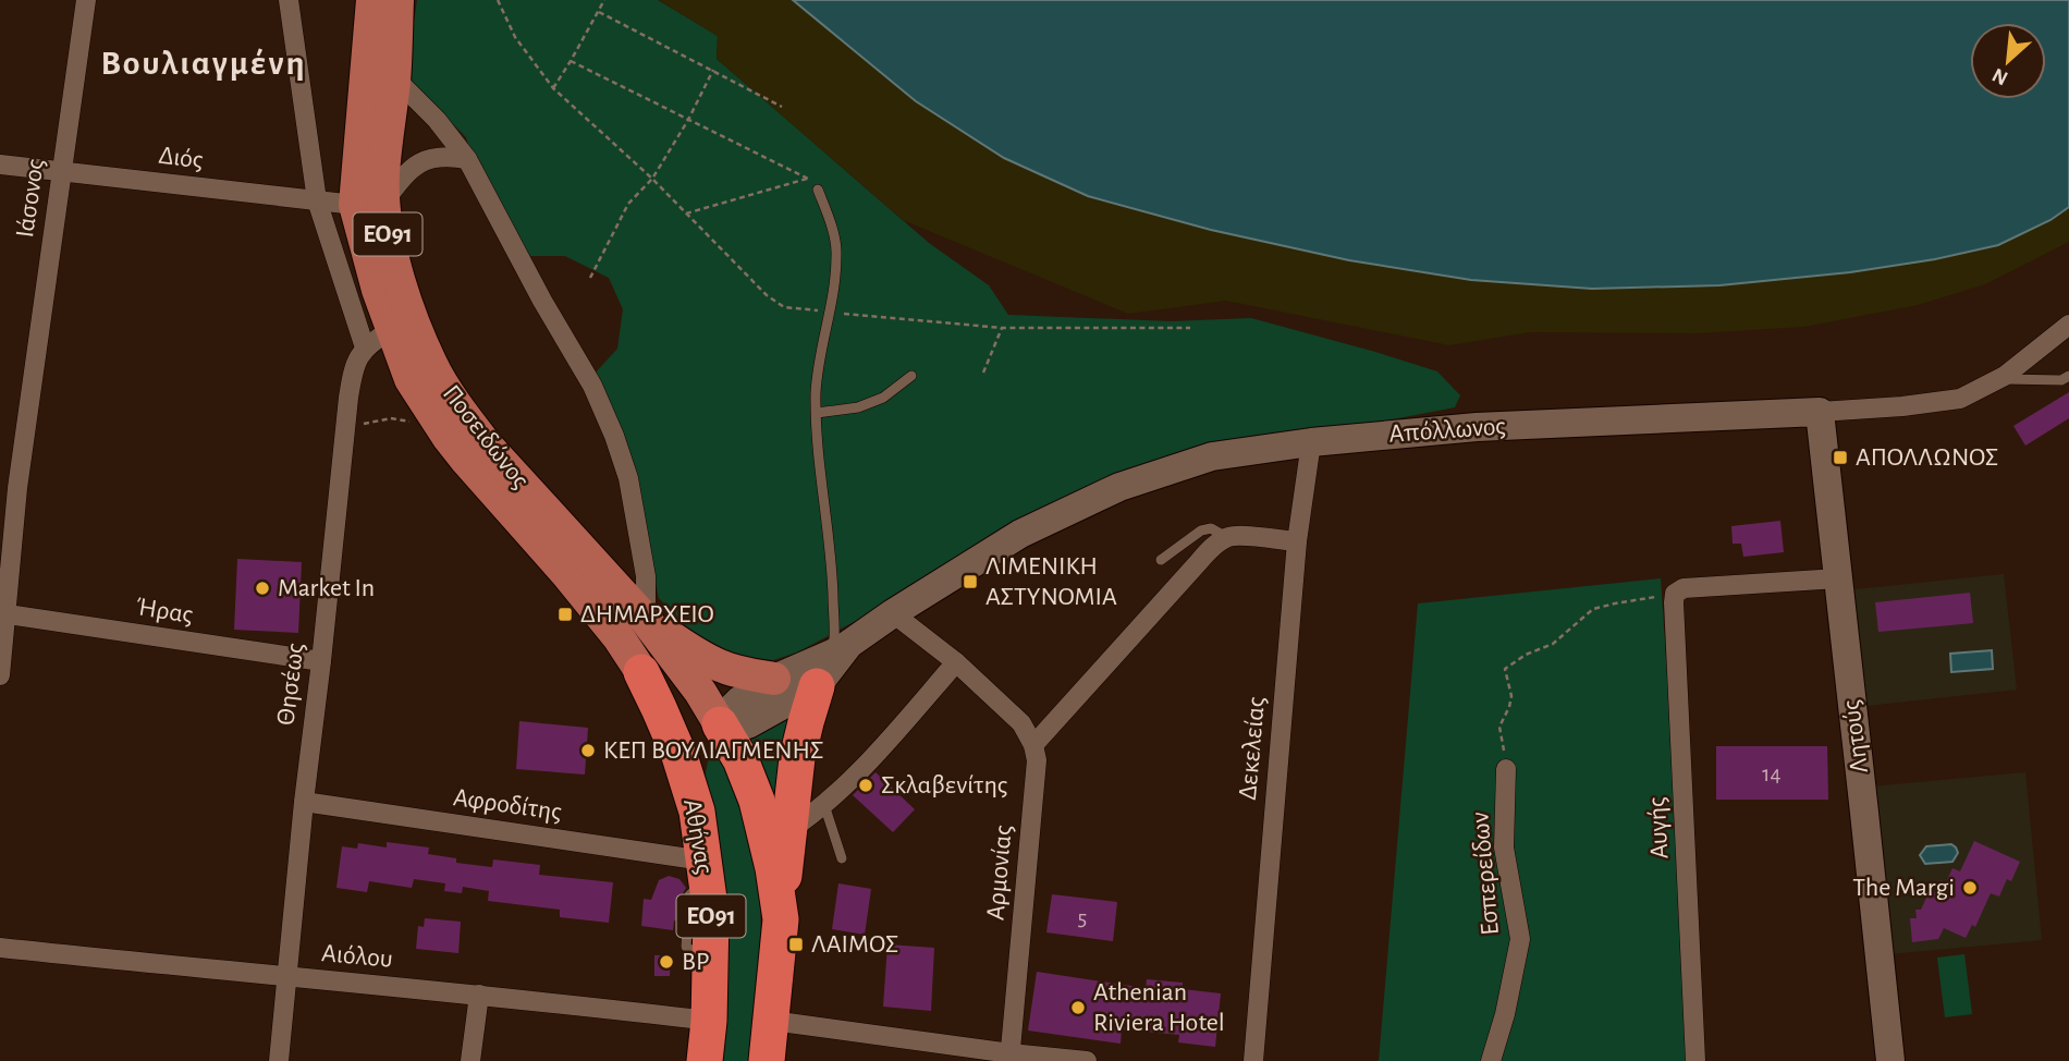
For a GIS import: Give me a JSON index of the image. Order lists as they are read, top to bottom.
{
  "streets": {
    "highway": ["ΕΟ91", "Ποσειδώνος", "Αθήνας"],
    "street": [
      "Διός",
      "Ιάσονος",
      "Απόλλωνος",
      "Ήρας",
      "Θησέως",
      "Λητούς",
      "Δεκελείας",
      "Αφροδίτης",
      "Αυγής",
      "Αρμονίας",
      "Εσπερείδων",
      "Αιόλου"
    ]
  },
  "crossings": [
    ["Διός", "Ιάσονος"],
    ["Διός", "Ποσειδώνος"],
    ["Ιάσονος", "Ήρας"],
    ["ΕΟ91", "Ποσειδώνος"],
    ["Απόλλωνος", "Λητούς"],
    ["Απόλλωνος", "Δεκελείας"],
    ["Ποσειδώνος", "Αθήνας"],
    ["Ήρας", "Θησέως"],
    ["Θησέως", "Αφροδίτης"],
    ["Θησέως", "Αιόλου"],
    ["Αφροδίτης", "Αθήνας"],
    ["Αθήνας", "Αιόλου"]
  ],
  "districts": ["Βουλιαγμένη"],
  "places": {
    "transit": [
      "ΑΠΟΛΛΩΝΟΣ",
      "ΛΙΜΕΝΙΚΗ ΑΣΤΥΝΟΜΙΑ",
      "ΔΗΜΑΡΧΕΙΟ",
      "ΛΑΙΜΟΣ"
    ],
    "other": [
      "Market In",
      "ΚΕΠ ΒΟΥΛΙΑΓΜΕΝΗΣ",
      "Σκλαβενίτης",
      "The Margi",
      "BP",
      "Athenian Riviera Hotel"
    ]
  },
  "house_numbers": ["14", "5"],
  "north": "bottom left"
}
